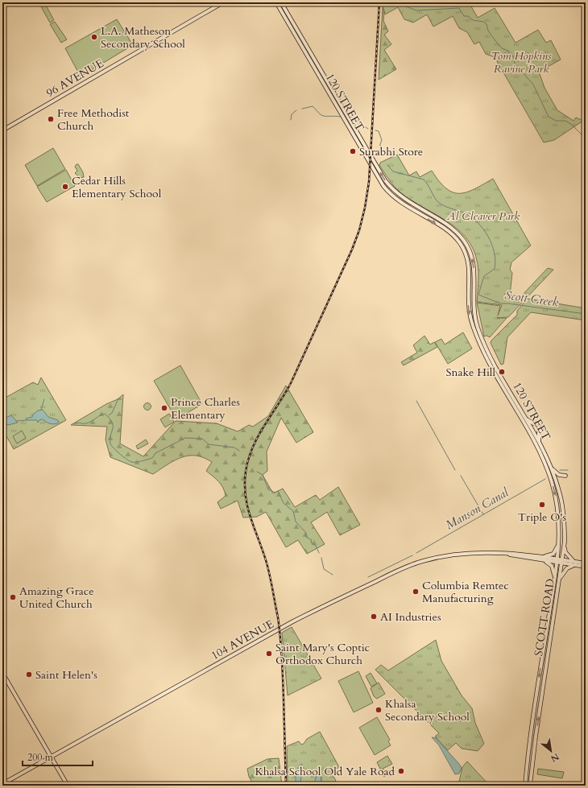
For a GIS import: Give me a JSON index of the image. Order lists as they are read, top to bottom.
{
  "streets": {
    "main road": [
      "96 AVENUE",
      "120 STREET",
      "SCOTT ROAD",
      "104 AVENUE"
    ]
  },
  "crossings": [
    ["120 STREET", "SCOTT ROAD"],
    ["SCOTT ROAD", "104 AVENUE"]
  ],
  "water": ["Scott Creek", "Manson Canal"],
  "parks": ["Tom Hopkins Ravine Park", "Al Cleaver Park"],
  "places": [
    "L.A. Matheson Secondary School",
    "Free Methodist Church",
    "Surabhi Store",
    "Cedar Hills Elementary School",
    "Snake Hill",
    "Prince Charles Elementary",
    "Triple O's",
    "Columbia Remtec Manufacturing",
    "Amazing Grace United Church",
    "AI Industries",
    "Saint Mary's Coptic Orthodox Church",
    "Saint Helen's",
    "Khalsa Secondary School",
    "Khalsa School Old Yale Road"
  ],
  "scale_bar": "200 m",
  "north": "bottom right"
}
